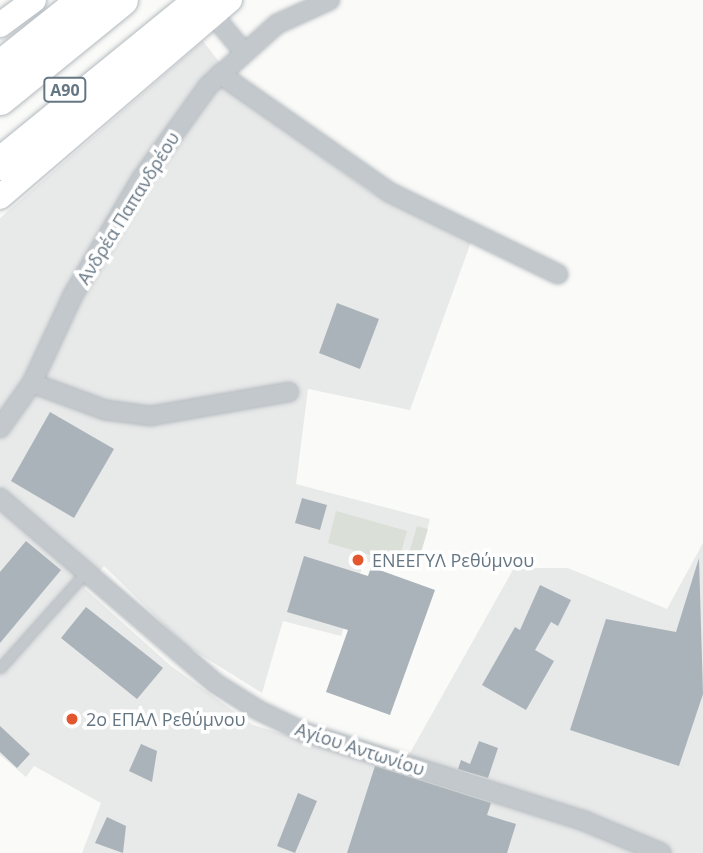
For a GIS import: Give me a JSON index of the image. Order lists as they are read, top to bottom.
{
  "streets": {
    "highway": ["Α90"],
    "street": ["Ανδρέα Παπανδρέου", "Αγίου Αντωνίου"]
  },
  "places": ["ΕΝΕΕΓΥΛ Ρεθύμνου", "2ο ΕΠΑΛ Ρεθύμνου"]
}
